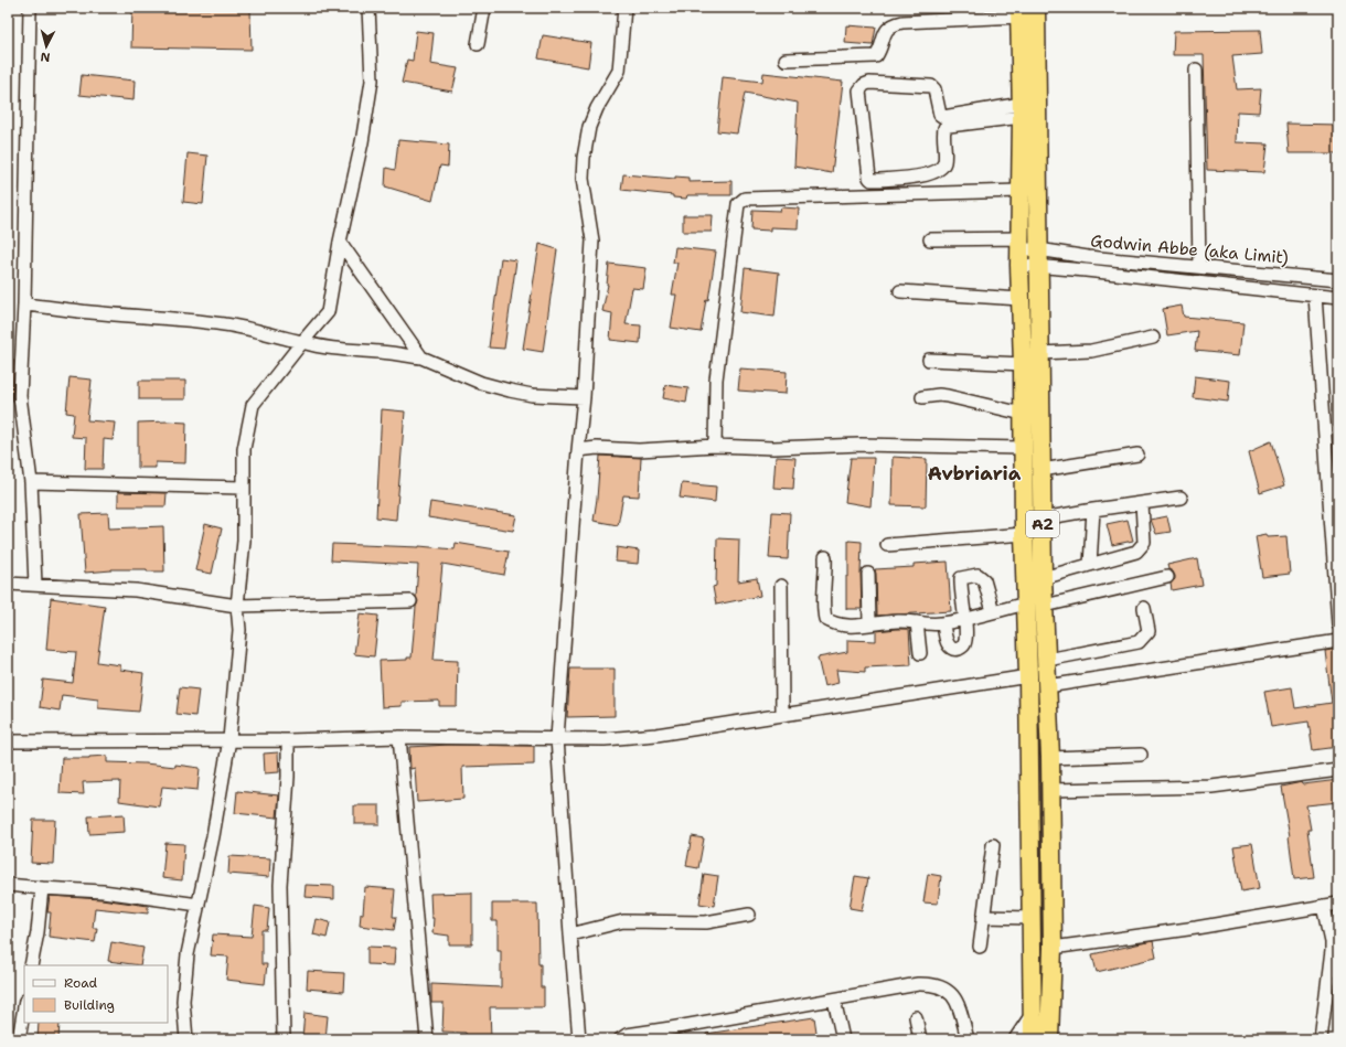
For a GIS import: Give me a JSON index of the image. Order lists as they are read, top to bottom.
{
  "streets": {
    "highway": ["A2"],
    "street": ["Godwin Abbe (aka Limit)"]
  },
  "crossings": [
    ["Godwin Abbe (aka Limit)", "A2"]
  ],
  "districts": ["Avbriaria"],
  "legend": ["Road", "Building"],
  "north": "bottom"
}
